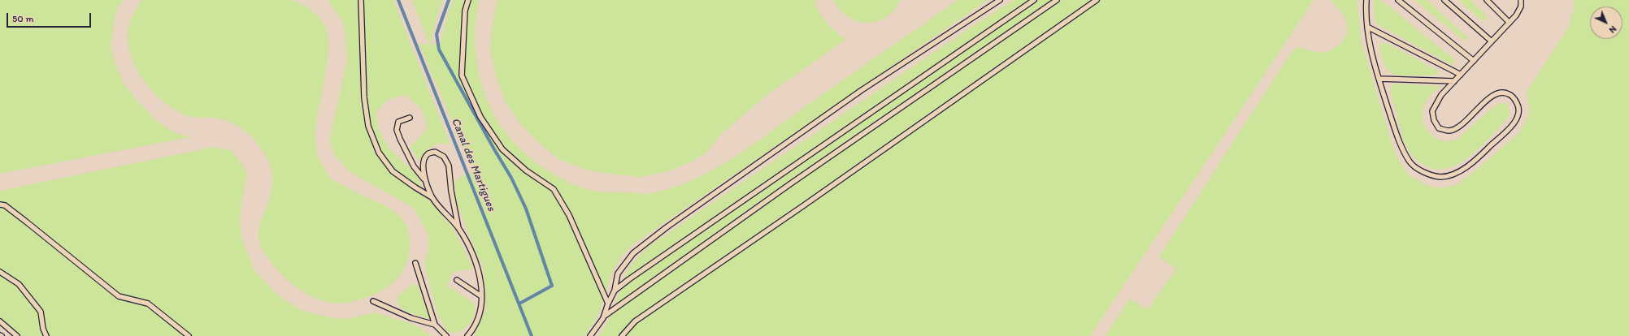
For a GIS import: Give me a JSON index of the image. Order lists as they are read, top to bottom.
{
  "water": ["Canal des Martigues"],
  "scale_bar": "50 m",
  "north": "bottom right"
}
